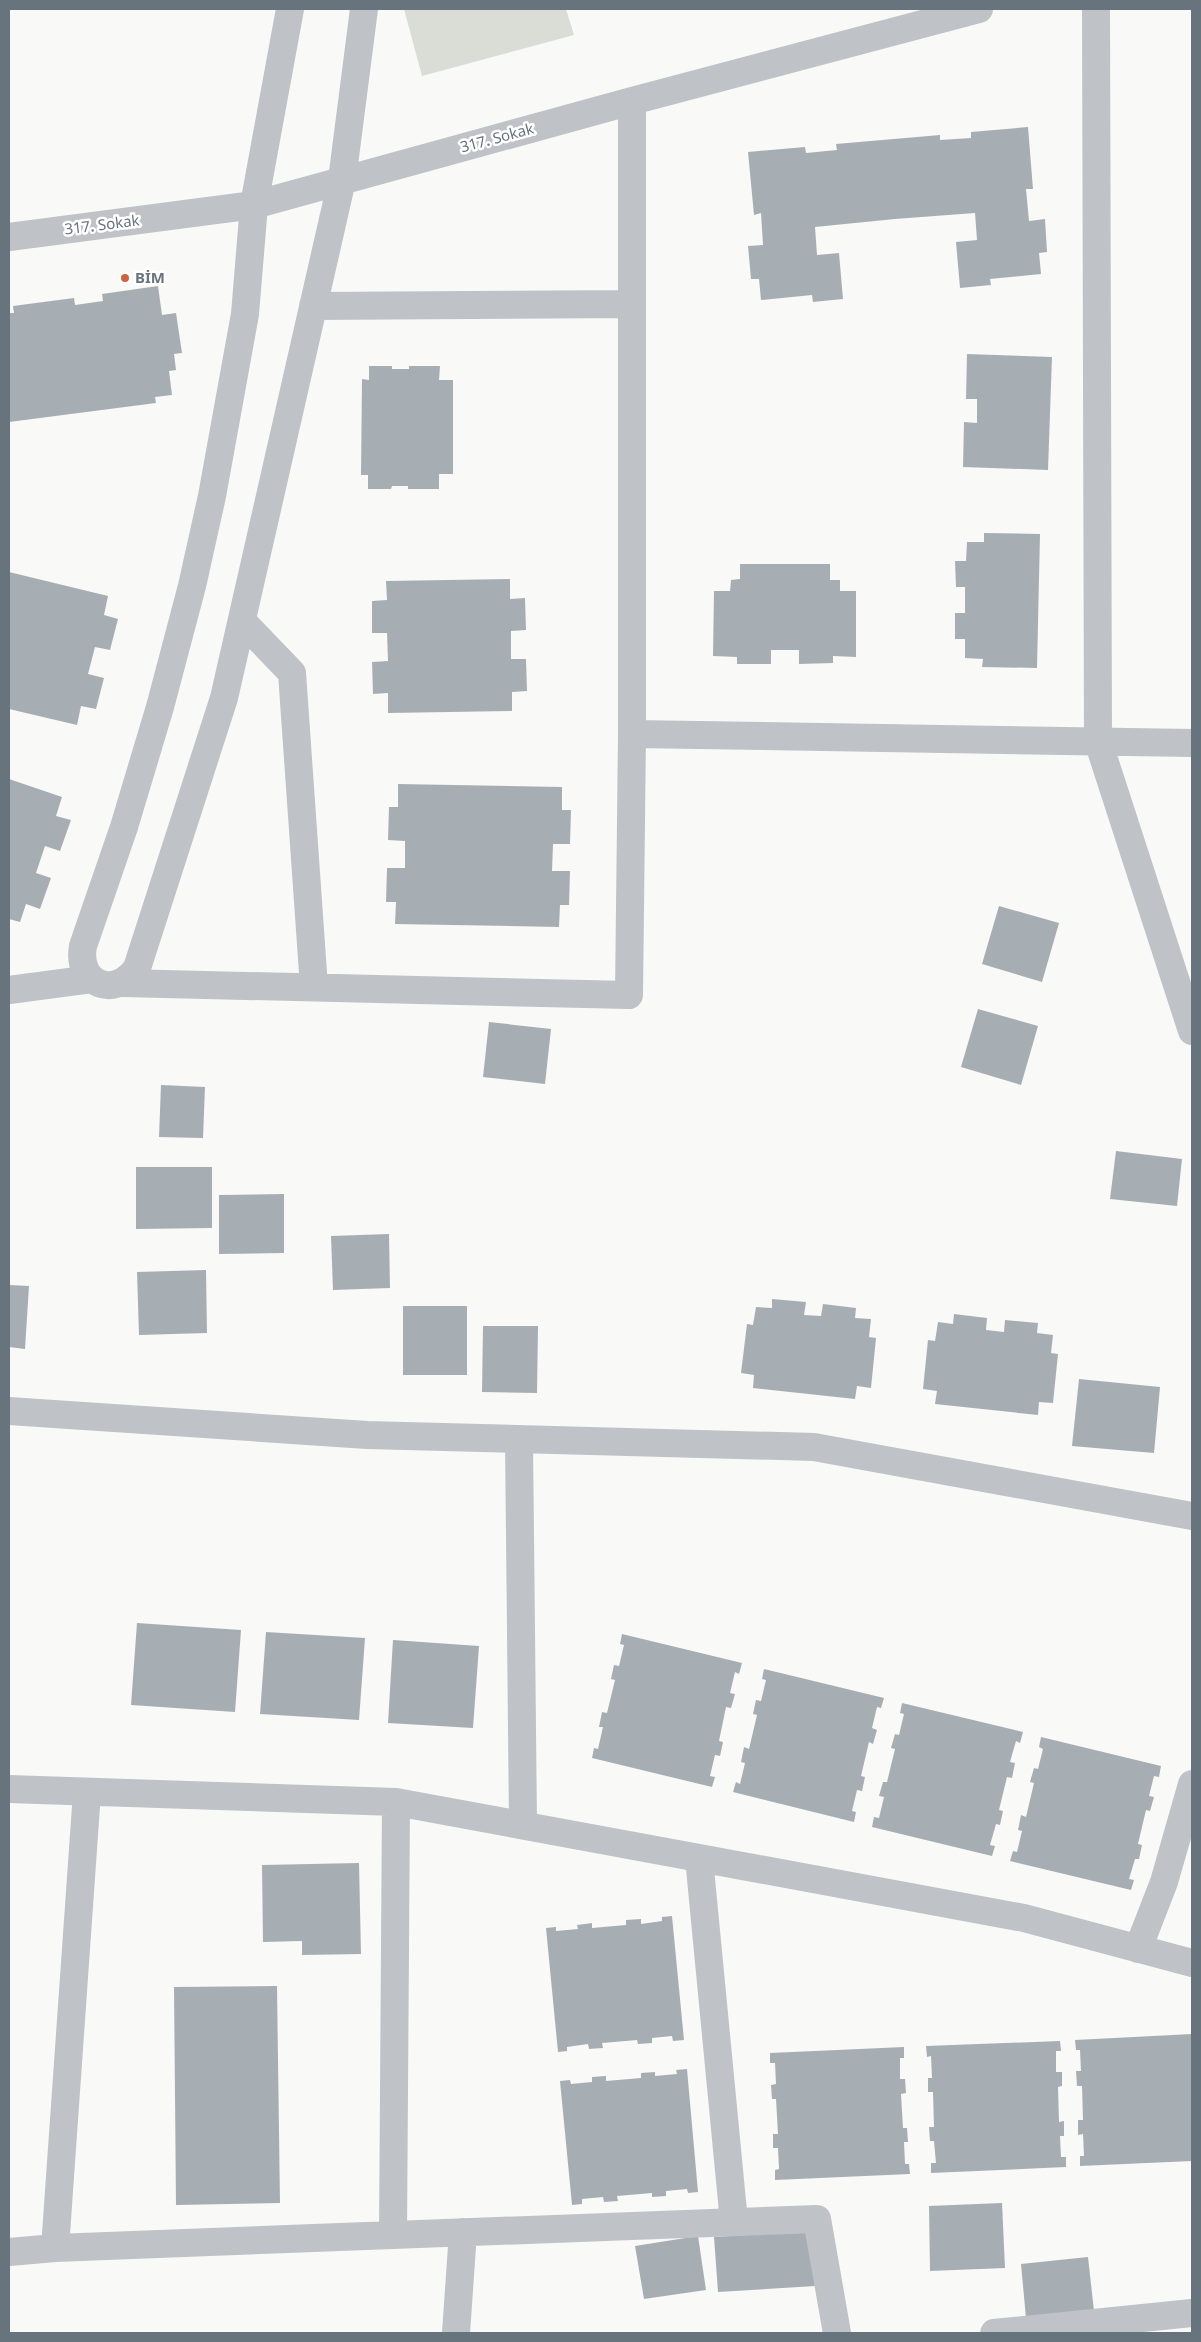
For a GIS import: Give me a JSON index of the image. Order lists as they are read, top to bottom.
{
  "streets": {
    "street": ["317. Sokak"]
  },
  "places": ["BİM"]
}
